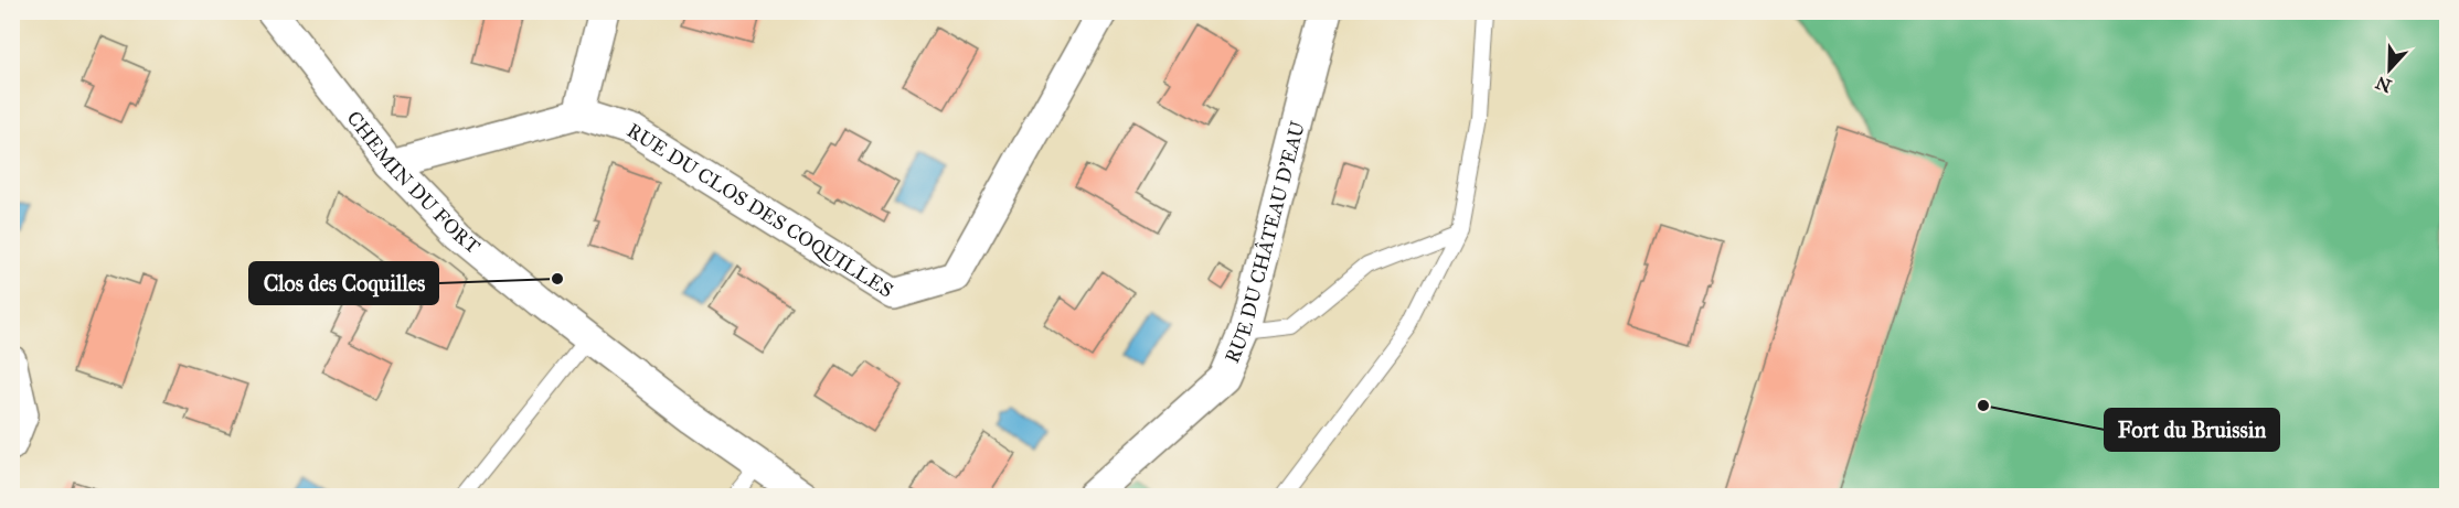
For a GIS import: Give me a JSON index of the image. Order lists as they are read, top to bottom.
{
  "streets": {
    "street": ["CHEMIN DU FORT", "RUE DU CLOS DES COQUILLES", "RUE DU CHÂTEAU D'EAU"]
  },
  "places": ["Clos des Coquilles", "Fort du Bruissin"],
  "north": "bottom"
}
